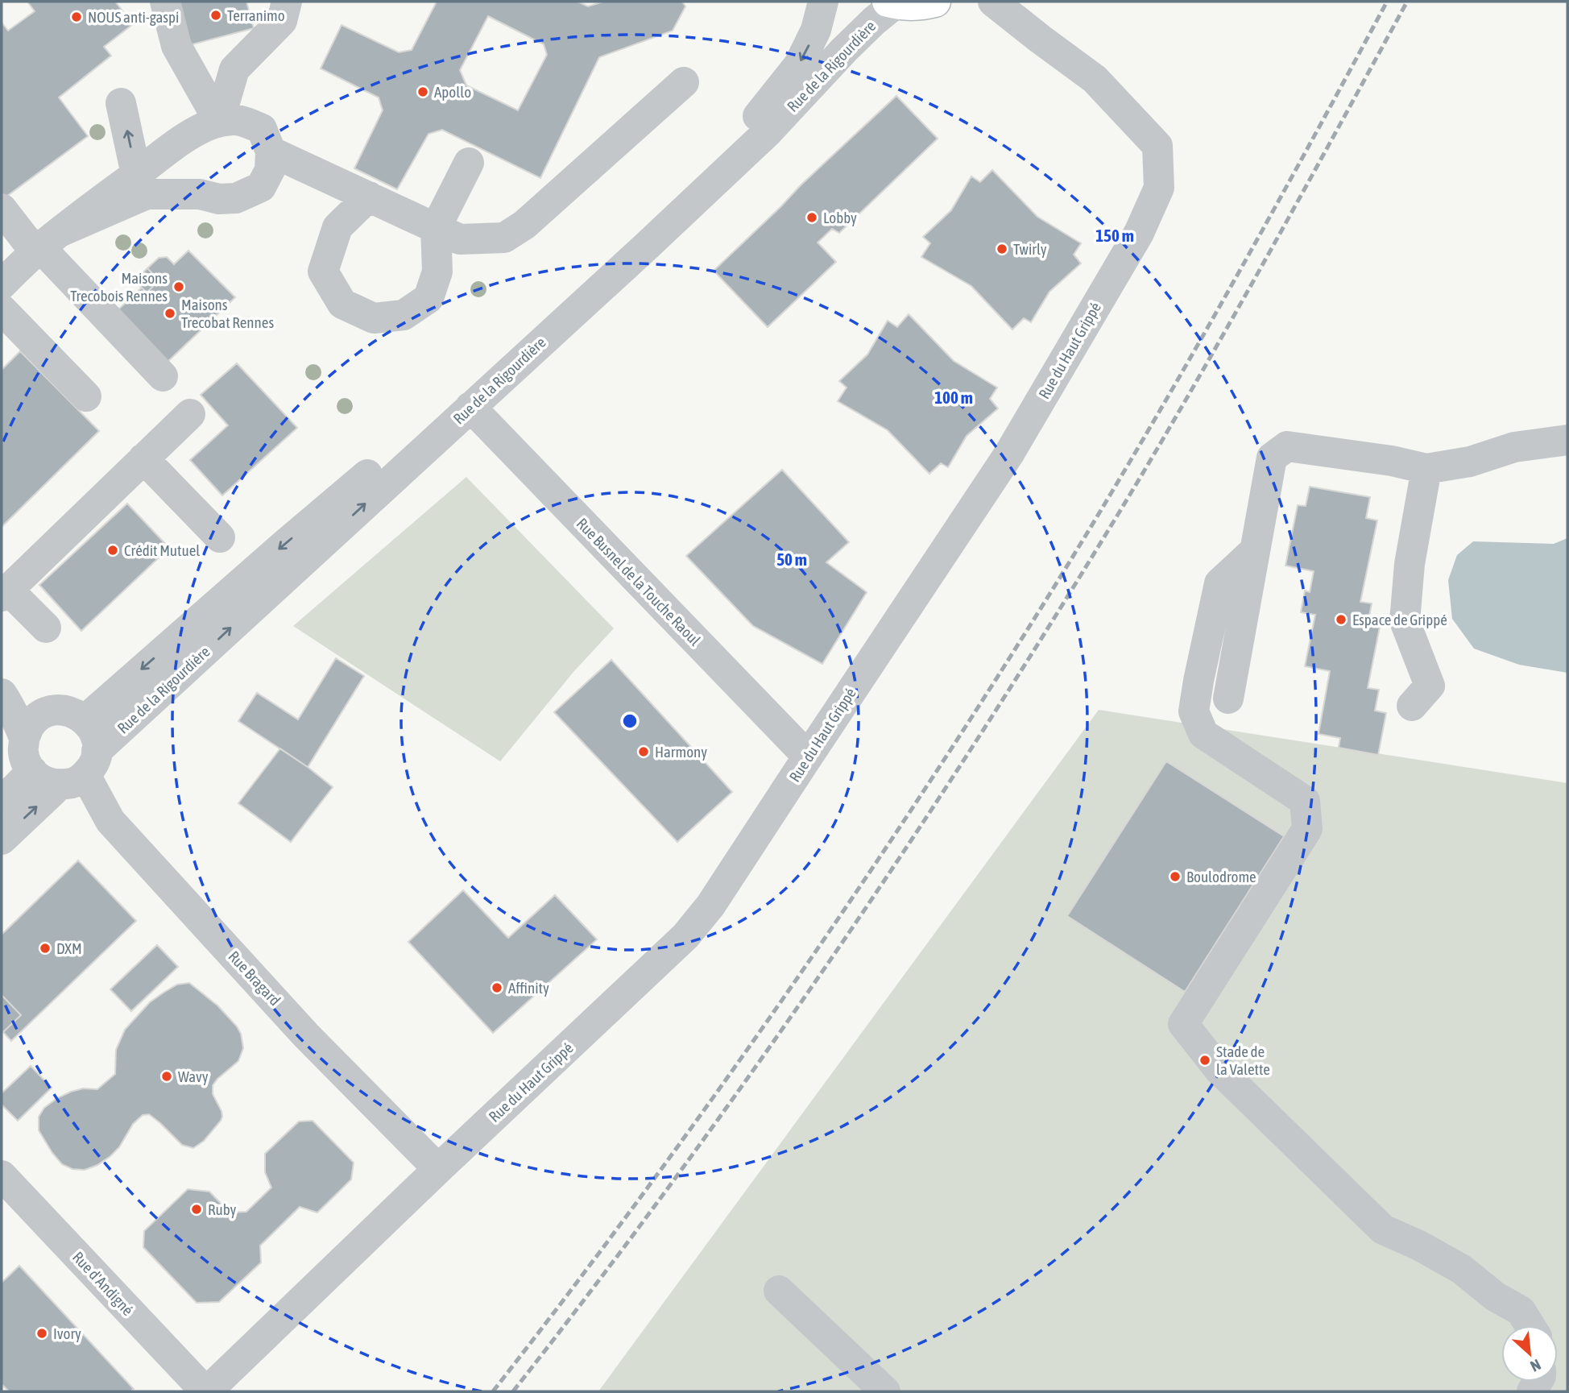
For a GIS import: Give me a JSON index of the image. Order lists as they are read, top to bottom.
{
  "streets": {
    "street": [
      "Rue de la Rigourdière",
      "Rue du Haut Grippé",
      "Rue Busnel de la Touche Raoul",
      "Rue Bragard",
      "Rue d'Andigné"
    ]
  },
  "crossings": [
    ["Rue de la Rigourdière", "Rue Busnel de la Touche Raoul"],
    ["Rue de la Rigourdière", "Rue Bragard"],
    ["Rue du Haut Grippé", "Rue Busnel de la Touche Raoul"],
    ["Rue du Haut Grippé", "Rue Bragard"],
    ["Rue du Haut Grippé", "Rue d'Andigné"]
  ],
  "places": [
    "Terranimo",
    "NOUS anti-gaspi",
    "Apollo",
    "Lobby",
    "Twirly",
    "Maisons Trecobois Rennes",
    "Maisons Trecobat Rennes",
    "Crédit Mutuel",
    "Espace de Grippé",
    "Harmony",
    "Boulodrome",
    "DXM",
    "Affinity",
    "Stade de la Valette",
    "Wavy",
    "Ruby",
    "Ivory"
  ],
  "north": "bottom right",
  "rings": ["150 m", "100 m", "50 m"]
}
